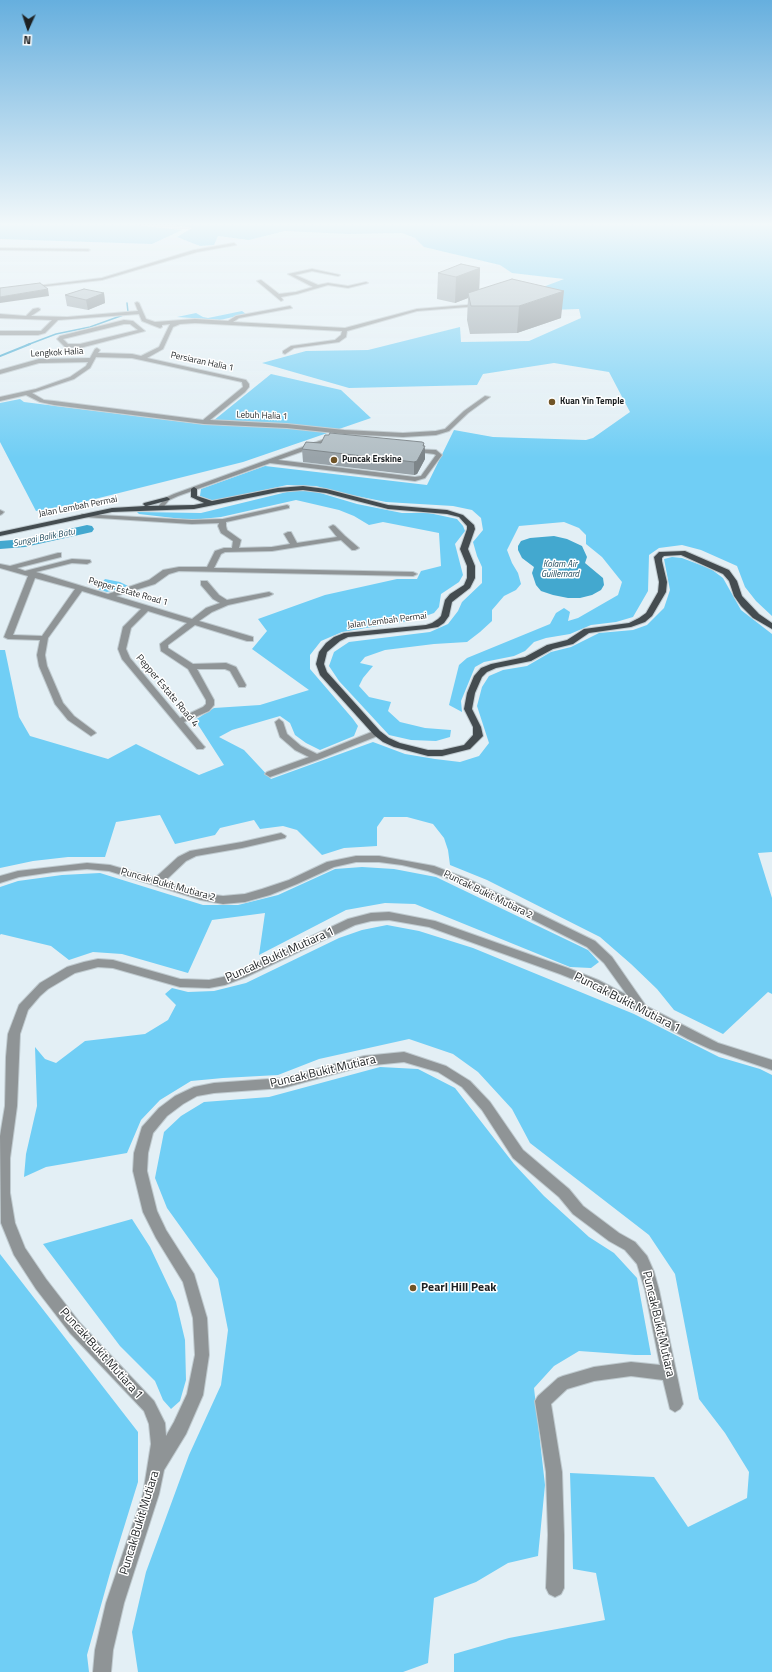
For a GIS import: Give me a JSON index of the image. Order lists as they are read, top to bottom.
{
  "streets": {
    "main road": ["Jalan Lembah Permai"],
    "street": [
      "Lengkok Halia",
      "Persiaran Halia 1",
      "Lebuh Halia 1",
      "Pepper Estate Road 1",
      "Pepper Estate Road 4",
      "Puncak Bukit Mutiara 2",
      "Puncak Bukit Mutiara 1",
      "Puncak Bukit Mutiara"
    ]
  },
  "crossings": [
    ["Lengkok Halia", "Persiaran Halia 1"],
    ["Persiaran Halia 1", "Lebuh Halia 1"],
    ["Pepper Estate Road 1", "Pepper Estate Road 4"],
    ["Puncak Bukit Mutiara 2", "Puncak Bukit Mutiara 1"],
    ["Puncak Bukit Mutiara 1", "Puncak Bukit Mutiara"]
  ],
  "water": ["Sungai Balik Batu", "Kolam Air Guillemard"],
  "places": ["Kuan Yin Temple", "Puncak Erskine", "Pearl Hill Peak"],
  "north": "bottom"
}
